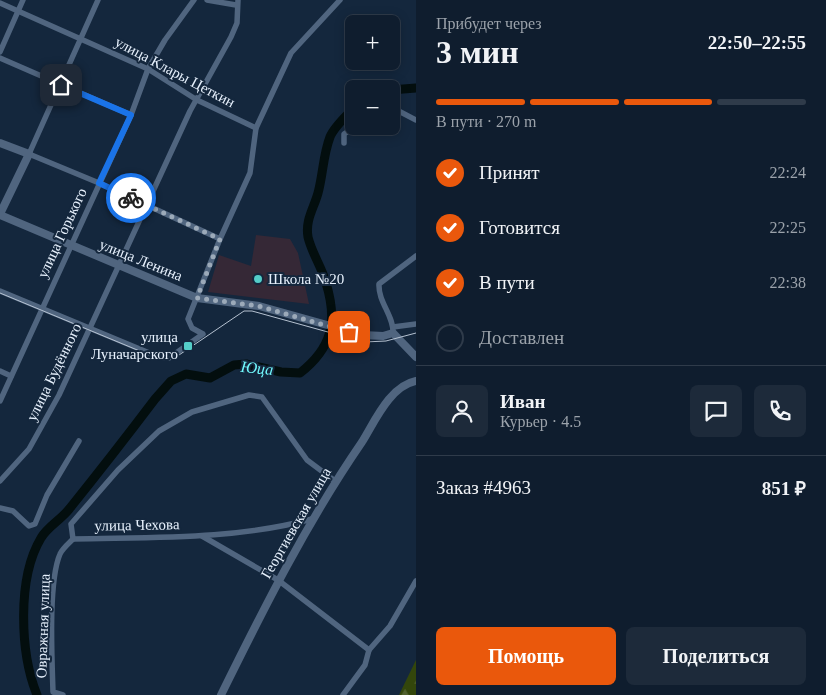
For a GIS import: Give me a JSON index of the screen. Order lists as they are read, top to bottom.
{
  "streets": {
    "main road": ["улица Ленина", "Георгиевская улица"],
    "street": [
      "улица Клары Цеткин",
      "улица Горького",
      "улица Будённого",
      "улица Чехова",
      "Овражная улица"
    ]
  },
  "crossings": [
    ["улица Клары Цеткин", "улица Горького"],
    ["улица Клары Цеткин", "улица Будённого"],
    ["улица Горького", "улица Ленина"],
    ["улица Ленина", "улица Будённого"],
    ["Георгиевская улица", "улица Чехова"],
    ["Георгиевская улица", "Овражная улица"],
    ["улица Чехова", "Овражная улица"]
  ],
  "water": ["Юца"],
  "places": {
    "other": ["Школа №20"],
    "transit": ["улица Луначарского"]
  },
  "page": {
    "heading": ["3 мин", "Прибудет через", "22:50–22:55"],
    "panel": [
      "Иван",
      "Курьер · 4.5",
      "Заказ #4963",
      "851 ₽"
    ],
    "map_buttons": ["+", "−"],
    "bar": "В пути · 270 m",
    "list": [
      ["Принят", "22:24"],
      ["Готовится", "22:25"],
      ["В пути", "22:38"],
      "Доставлен"
    ],
    "buttons": ["Помощь", "Поделиться"]
  }
}
